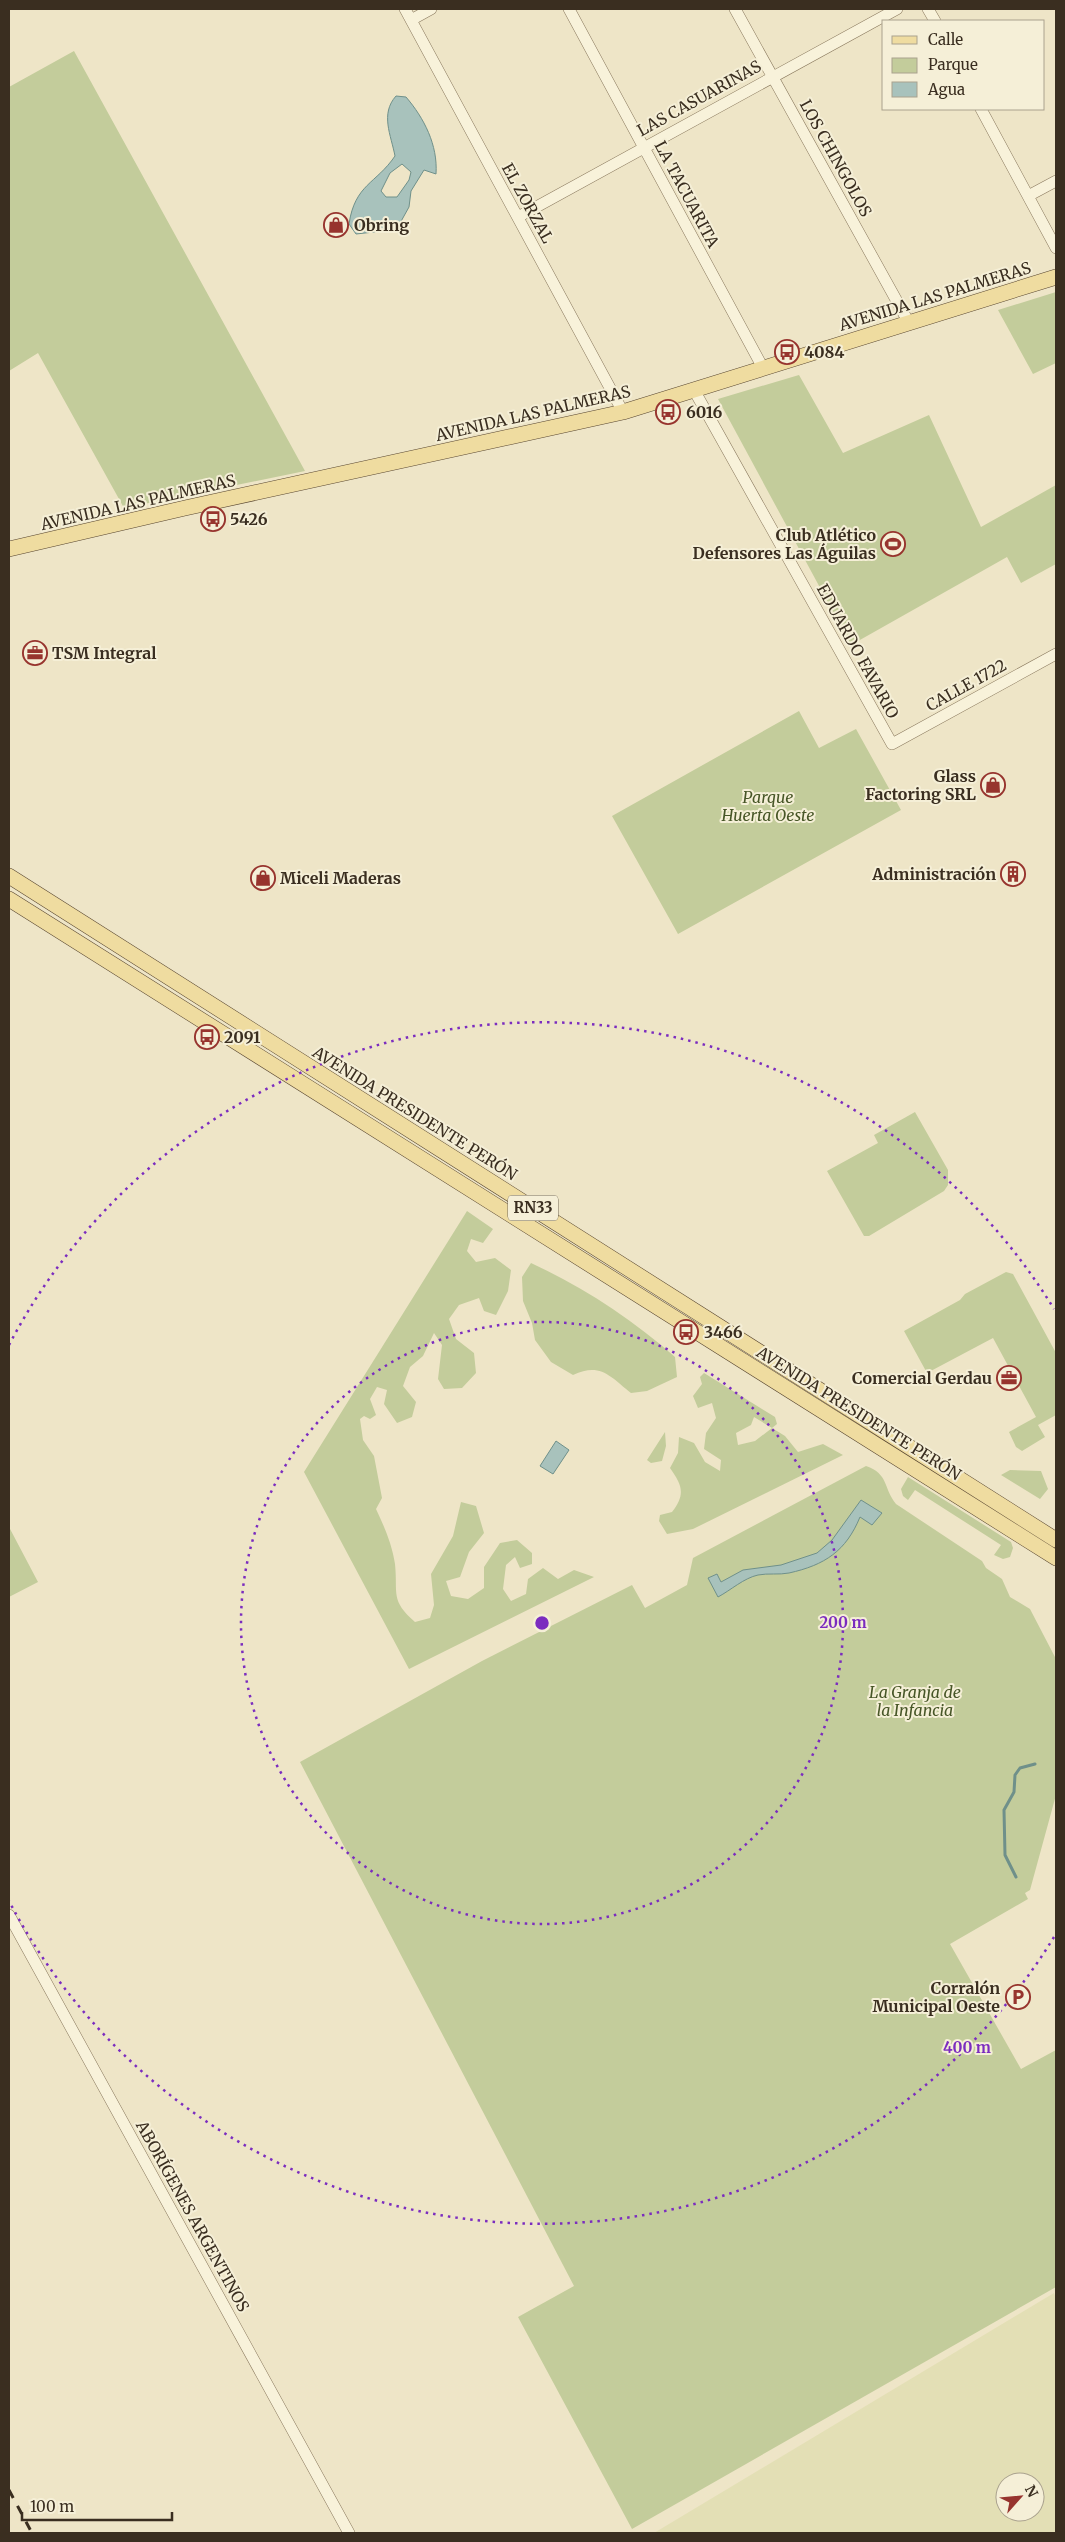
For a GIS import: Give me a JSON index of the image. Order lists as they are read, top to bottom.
{
  "streets": {
    "main road": ["AVENIDA LAS PALMERAS", "AVENIDA PRESIDENTE PERÓN", "RN33"],
    "street": [
      "LAS CASUARINAS",
      "LOS CHINGOLOS",
      "LA TACUARITA",
      "EL ZORZAL",
      "EDUARDO FAVARIO",
      "CALLE 1722",
      "ABORÍGENES ARGENTINOS"
    ]
  },
  "crossings": [
    ["LAS CASUARINAS", "LOS CHINGOLOS"],
    ["LAS CASUARINAS", "LA TACUARITA"],
    ["LAS CASUARINAS", "EL ZORZAL"],
    ["LOS CHINGOLOS", "AVENIDA LAS PALMERAS"],
    ["LA TACUARITA", "AVENIDA LAS PALMERAS"],
    ["EL ZORZAL", "AVENIDA LAS PALMERAS"],
    ["AVENIDA LAS PALMERAS", "EDUARDO FAVARIO"],
    ["EDUARDO FAVARIO", "CALLE 1722"]
  ],
  "parks": ["Parque Huerta Oeste", "La Granja de la Infancia"],
  "places": {
    "shop": ["Obring", "Glass Factoring SRL", "Miceli Maderas"],
    "bus stop": [
      "4084",
      "6016",
      "5426",
      "2091",
      "3466"
    ],
    "sports": ["Club Atlético Defensores Las Águilas"],
    "office": ["TSM Integral", "Comercial Gerdau"],
    "building": ["Administración"],
    "parking": ["Corralón Municipal Oeste"]
  },
  "legend": ["Calle", "Parque", "Agua"],
  "scale_bar": "100 m",
  "north": "top right",
  "rings": ["200 m", "400 m"]
}
